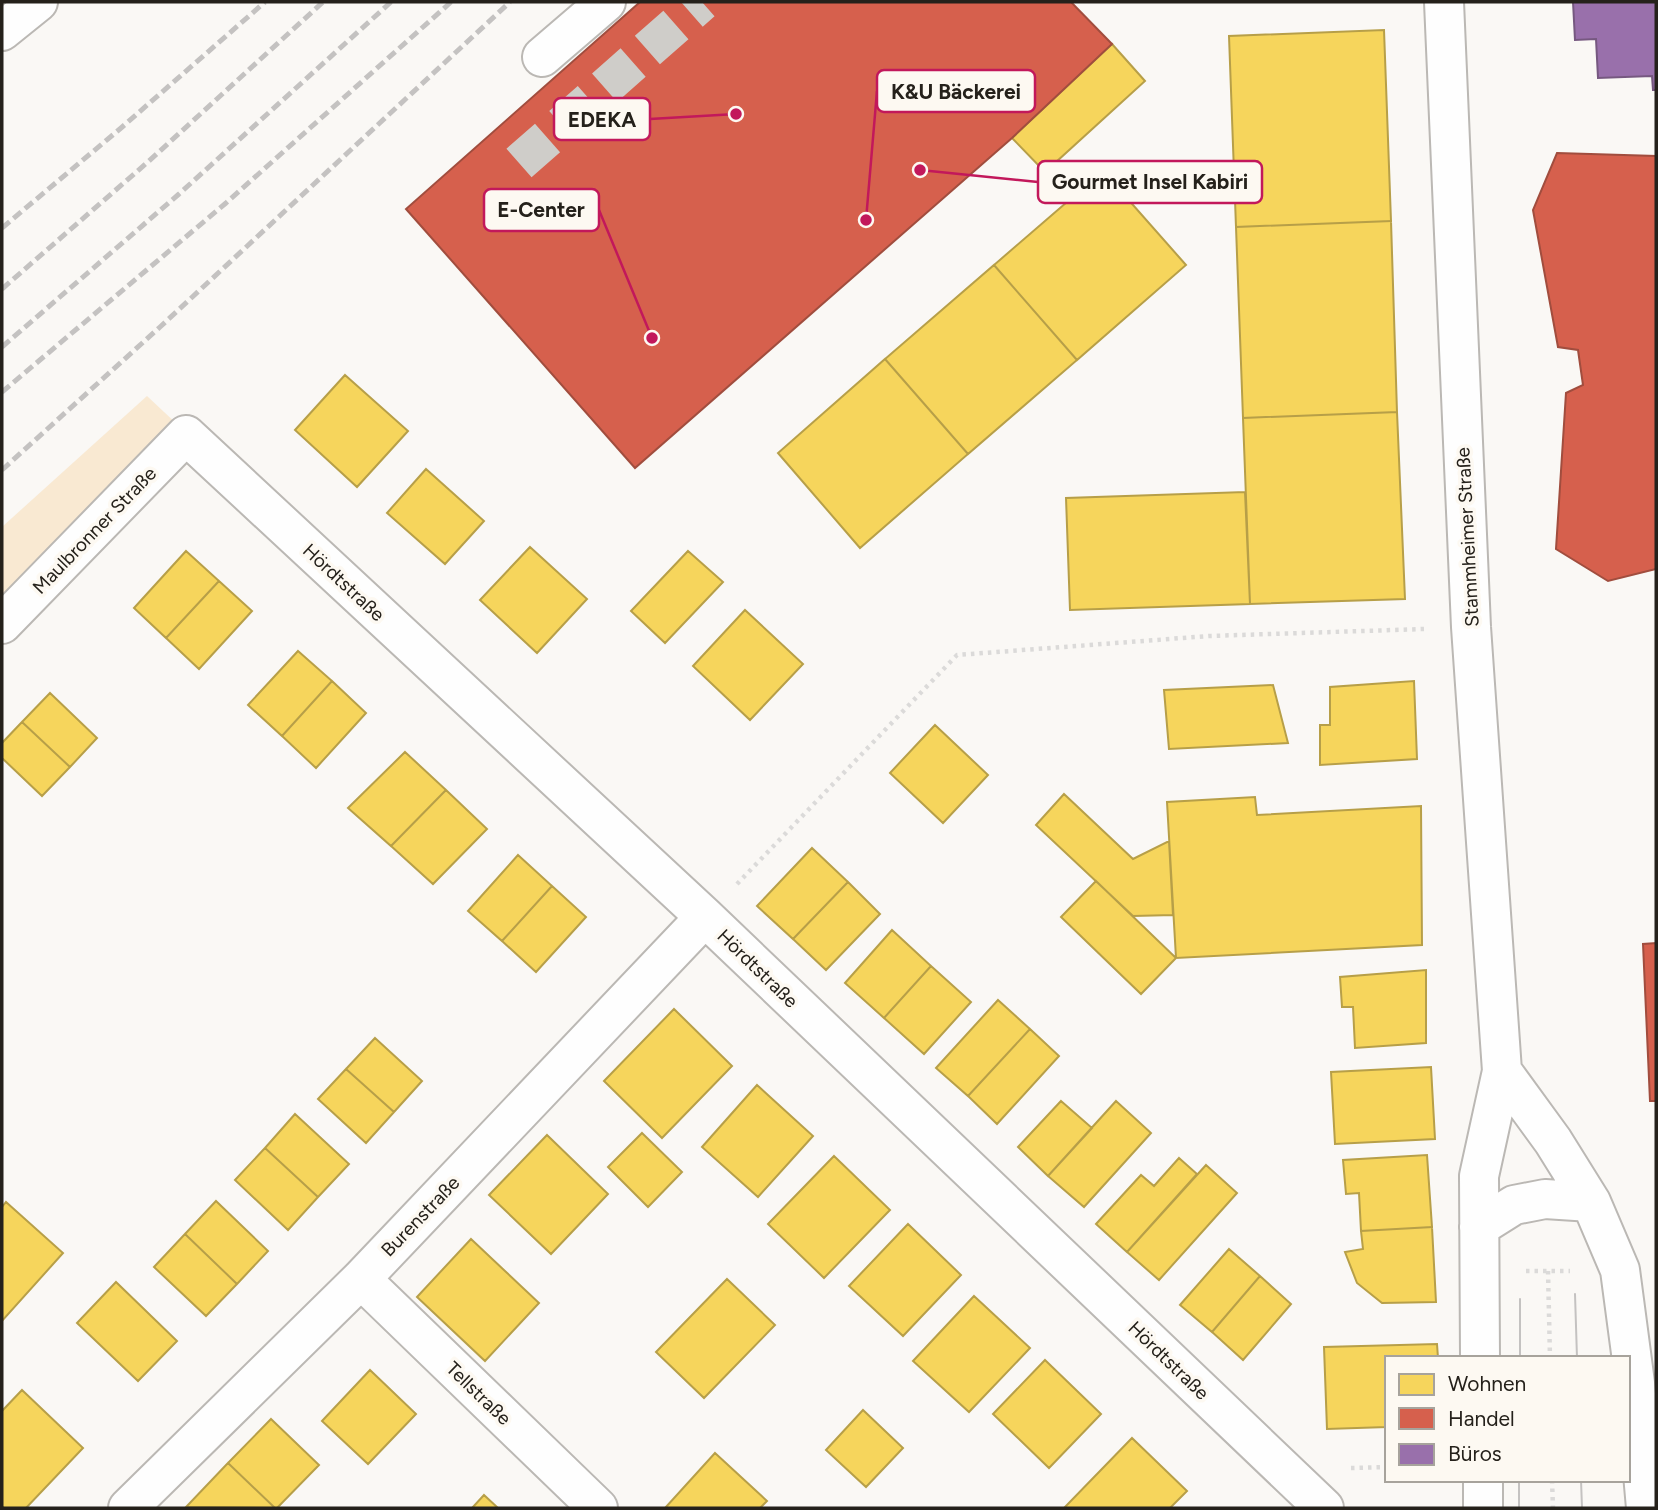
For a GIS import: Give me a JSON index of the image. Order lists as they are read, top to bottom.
{
  "streets": {
    "main road": [
      "Maulbronner Straße",
      "Stammheimer Straße",
      "Hördtstraße",
      "Burenstraße",
      "Tellstraße"
    ]
  },
  "crossings": [
    ["Maulbronner Straße", "Hördtstraße"],
    ["Hördtstraße", "Burenstraße"],
    ["Burenstraße", "Tellstraße"]
  ],
  "places": [
    "EDEKA",
    "Gourmet Insel Kabiri",
    "K&U Bäckerei",
    "E-Center"
  ],
  "legend": ["Wohnen", "Handel", "Büros"]
}
